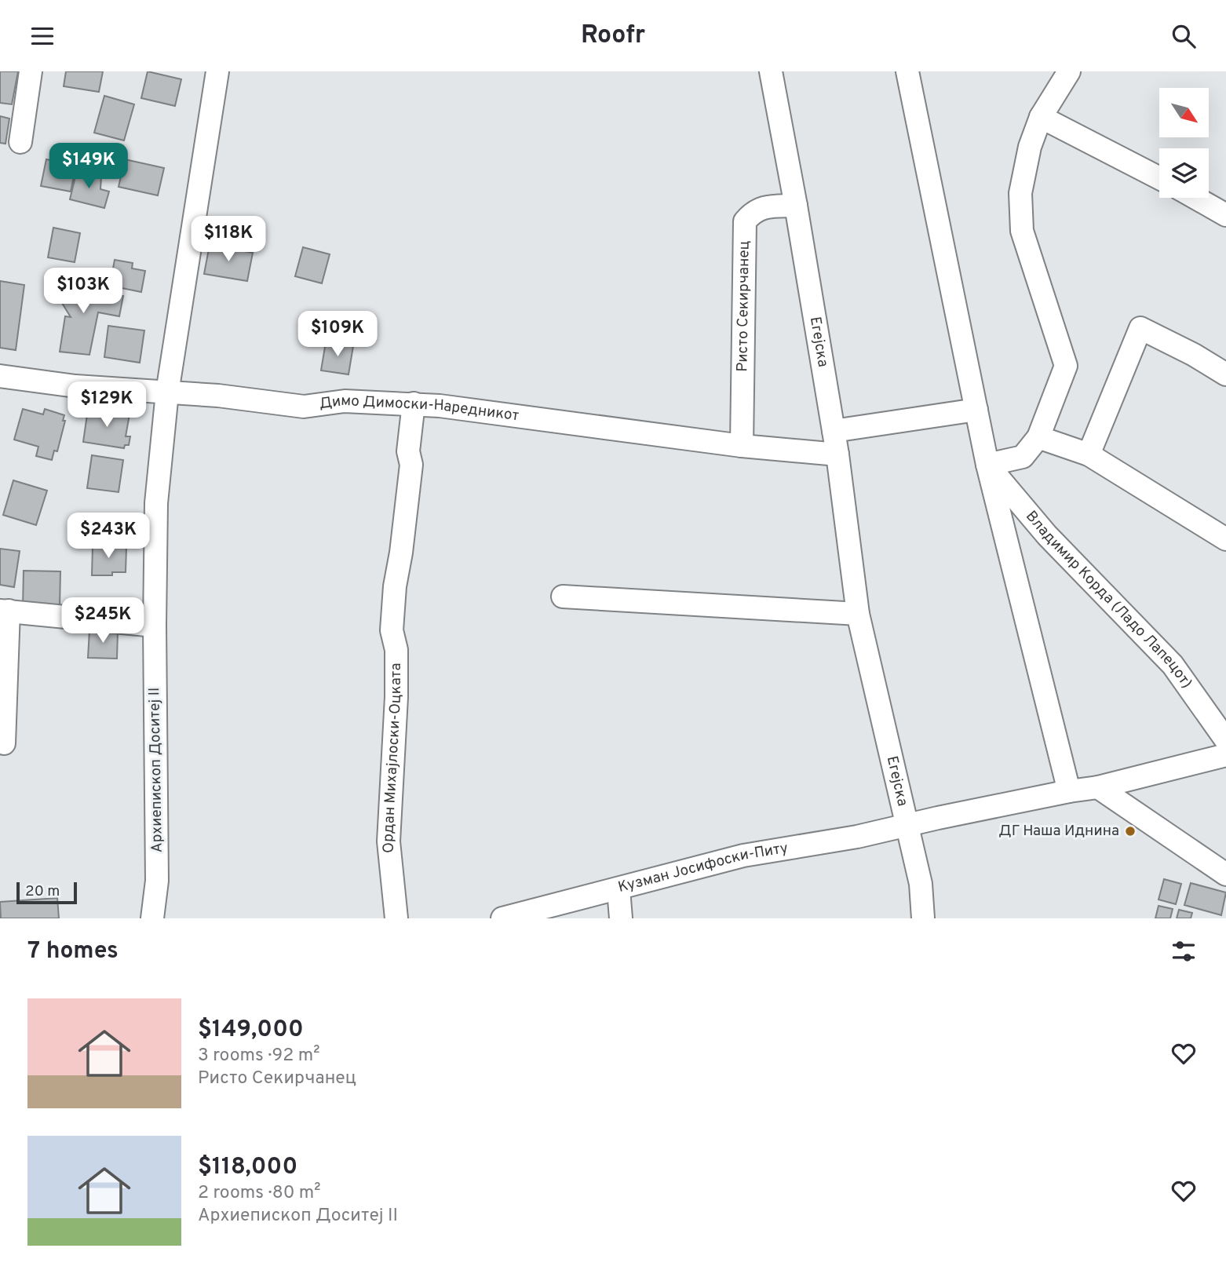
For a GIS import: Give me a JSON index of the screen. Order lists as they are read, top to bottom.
{
  "streets": {
    "street": [
      "Ристо Секирчанец",
      "Егејска",
      "Димо Димоски-Наредникот",
      "Владимир Корда (Ладо Лапецот)",
      "Ордан Михајлоски-Оцката",
      "Архиепископ Доситеј II",
      "Кузман Јосифоски-Питу"
    ]
  },
  "crossings": [
    ["Ристо Секирчанец", "Егејска"],
    ["Ристо Секирчанец", "Димо Димоски-Наредникот"],
    ["Егејска", "Димо Димоски-Наредникот"],
    ["Егејска", "Кузман Јосифоски-Питу"],
    ["Димо Димоски-Наредникот", "Ордан Михајлоски-Оцката"],
    ["Димо Димоски-Наредникот", "Архиепископ Доситеј II"],
    ["Владимир Корда (Ладо Лапецот)", "Кузман Јосифоски-Питу"]
  ],
  "places": ["ДГ Наша Иднина"],
  "scale_bar": "20 m",
  "north": "bottom right",
  "page": {
    "header": "Roofr",
    "price": [
      "$149K",
      "$118K",
      "$103K",
      "$109K",
      "$129K",
      "$243K",
      "$245K"
    ],
    "scale": "20 m",
    "heading": "7 homes",
    "list": [
      {
        "name": "$149,000",
        "note": "3 rooms · 92 m² · Ристо Секирчанец"
      },
      {
        "name": "$118,000",
        "note": "2 rooms · 80 m² · Архиепископ Доситеј II"
      }
    ]
  }
}
